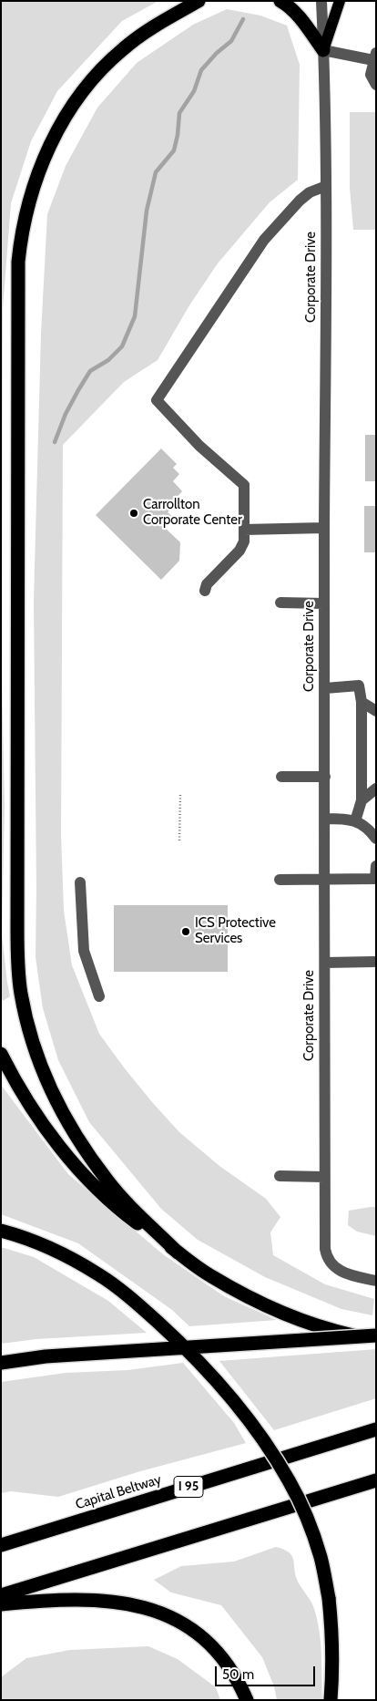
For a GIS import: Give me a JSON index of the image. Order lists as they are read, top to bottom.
{
  "streets": {
    "highway": ["I 95", "Capital Beltway"],
    "street": ["Corporate Drive"]
  },
  "places": ["Carrollton Corporate Center", "ICS Protective Services"],
  "scale_bar": "50 m"
}
